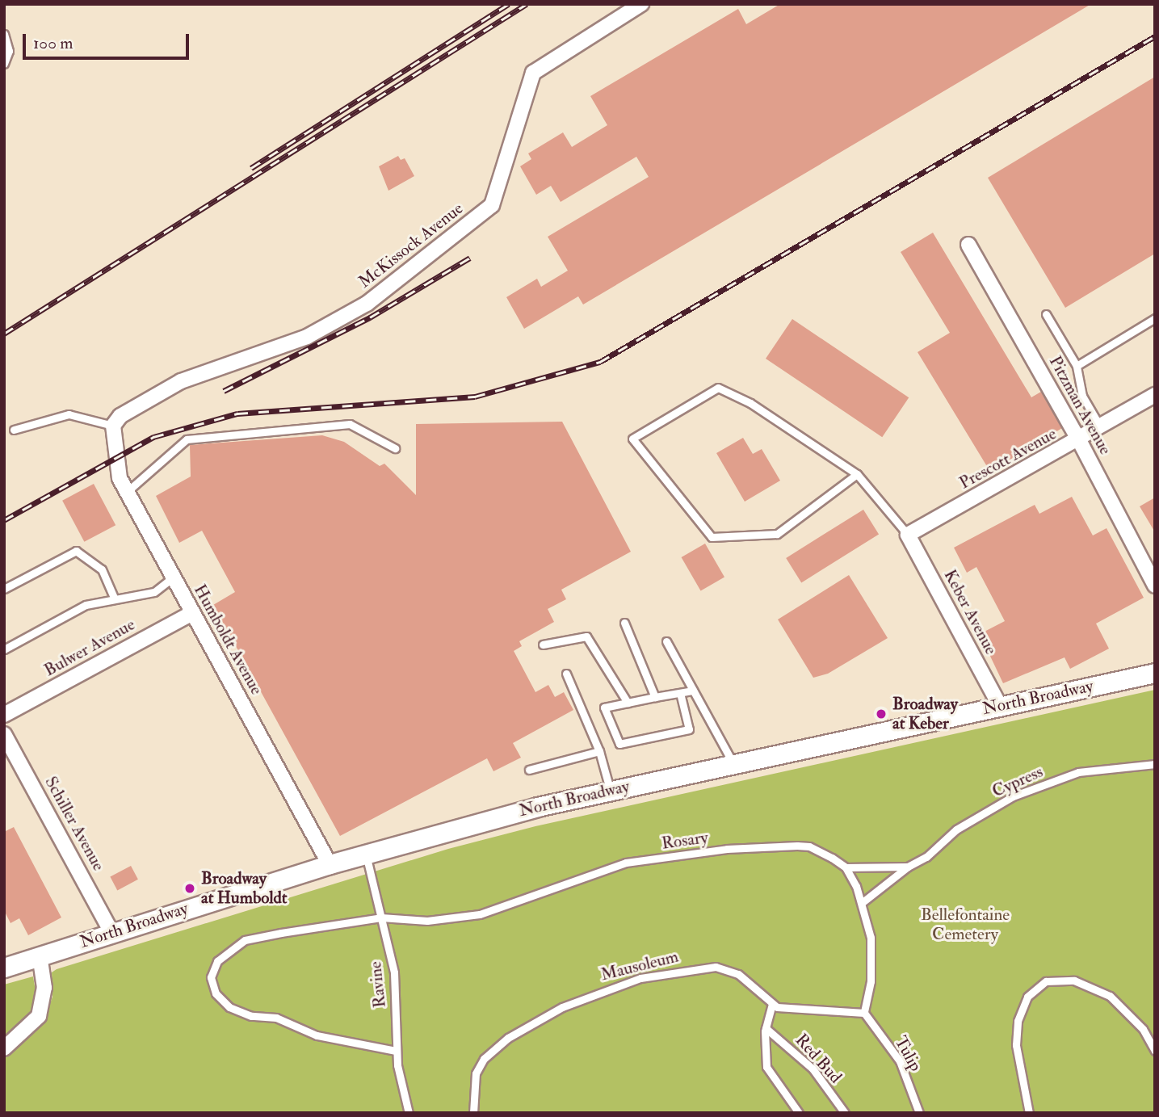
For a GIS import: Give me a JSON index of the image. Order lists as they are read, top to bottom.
{
  "streets": {
    "main road": ["North Broadway"],
    "street": [
      "McKissock Avenue",
      "Pitzman Avenue",
      "Prescott Avenue",
      "Keber Avenue",
      "Humboldt Avenue",
      "Bulwer Avenue",
      "Schiller Avenue"
    ],
    "lane": [
      "Cypress",
      "Rosary",
      "Mausoleum",
      "Ravine",
      "Tulip",
      "Red Bud"
    ]
  },
  "crossings": [
    ["McKissock Avenue", "Humboldt Avenue"],
    ["Pitzman Avenue", "Prescott Avenue"],
    ["Prescott Avenue", "Keber Avenue"],
    ["Keber Avenue", "North Broadway"],
    ["Humboldt Avenue", "Bulwer Avenue"],
    ["Humboldt Avenue", "North Broadway"],
    ["North Broadway", "Schiller Avenue"],
    ["North Broadway", "Ravine"],
    ["Rosary", "Ravine"]
  ],
  "parks": ["Bellefontaine Cemetery"],
  "places": ["Broadway at Keber", "Broadway at Humboldt"],
  "scale_bar": "100 m"
}
